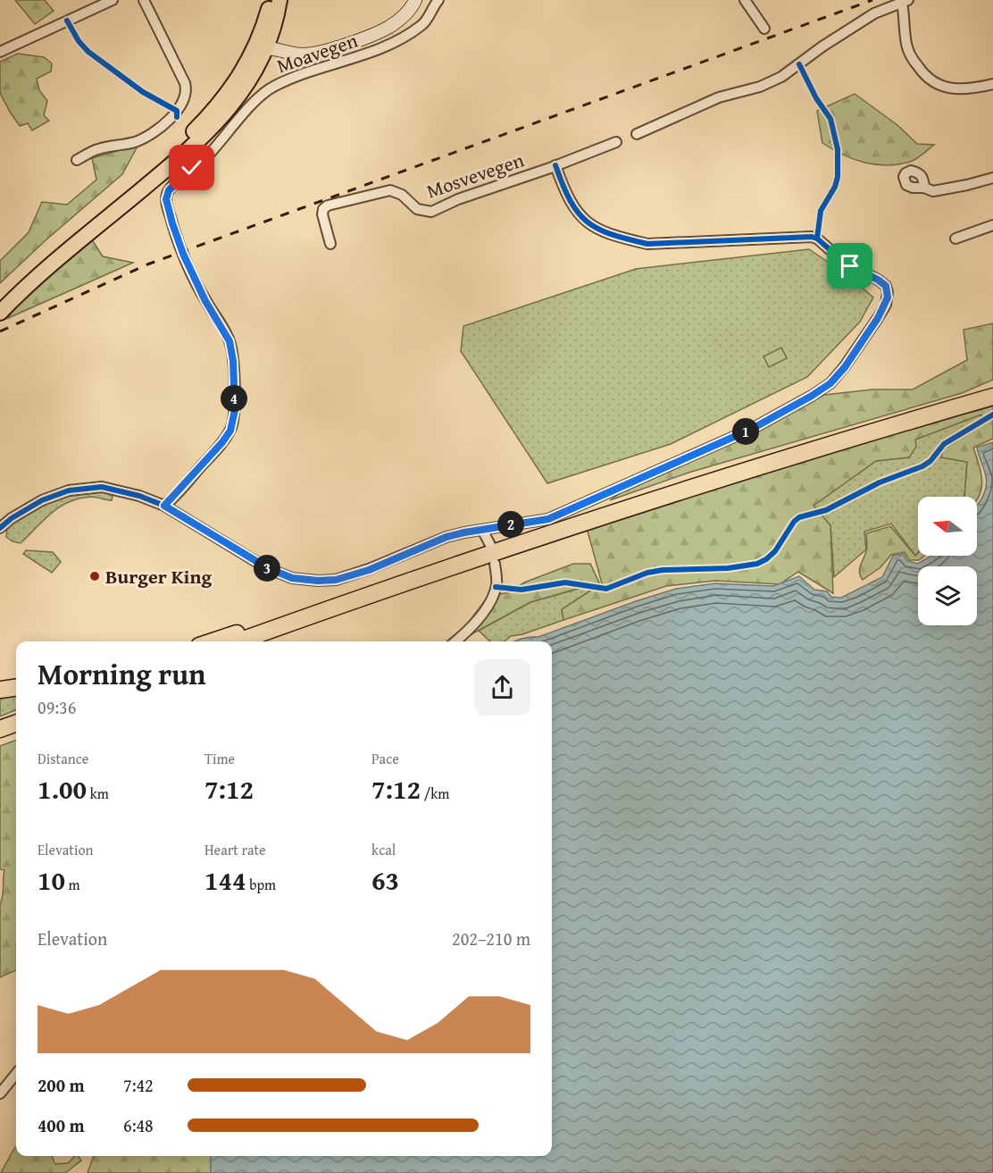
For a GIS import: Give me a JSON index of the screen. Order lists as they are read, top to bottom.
{
  "streets": {
    "street": ["Moavegen", "Mosvevegen"]
  },
  "places": ["Burger King"],
  "north": "left",
  "page": {
    "pins": [
      "4",
      "1",
      "2",
      "3"
    ],
    "heading": ["Morning run", "09:36"],
    "stats": [
      ["Distance", "1.00 km"],
      ["Time", "7:12"],
      ["Pace", "7:12 /km"],
      ["Elevation", "10 m"],
      ["Heart rate", "144 bpm"],
      ["kcal", "63"]
    ],
    "chart": ["Elevation", "202–210 m"],
    "list": [
      {
        "name": "200 m",
        "note": "7:42"
      },
      {
        "name": "400 m",
        "note": "6:48"
      }
    ]
  }
}
